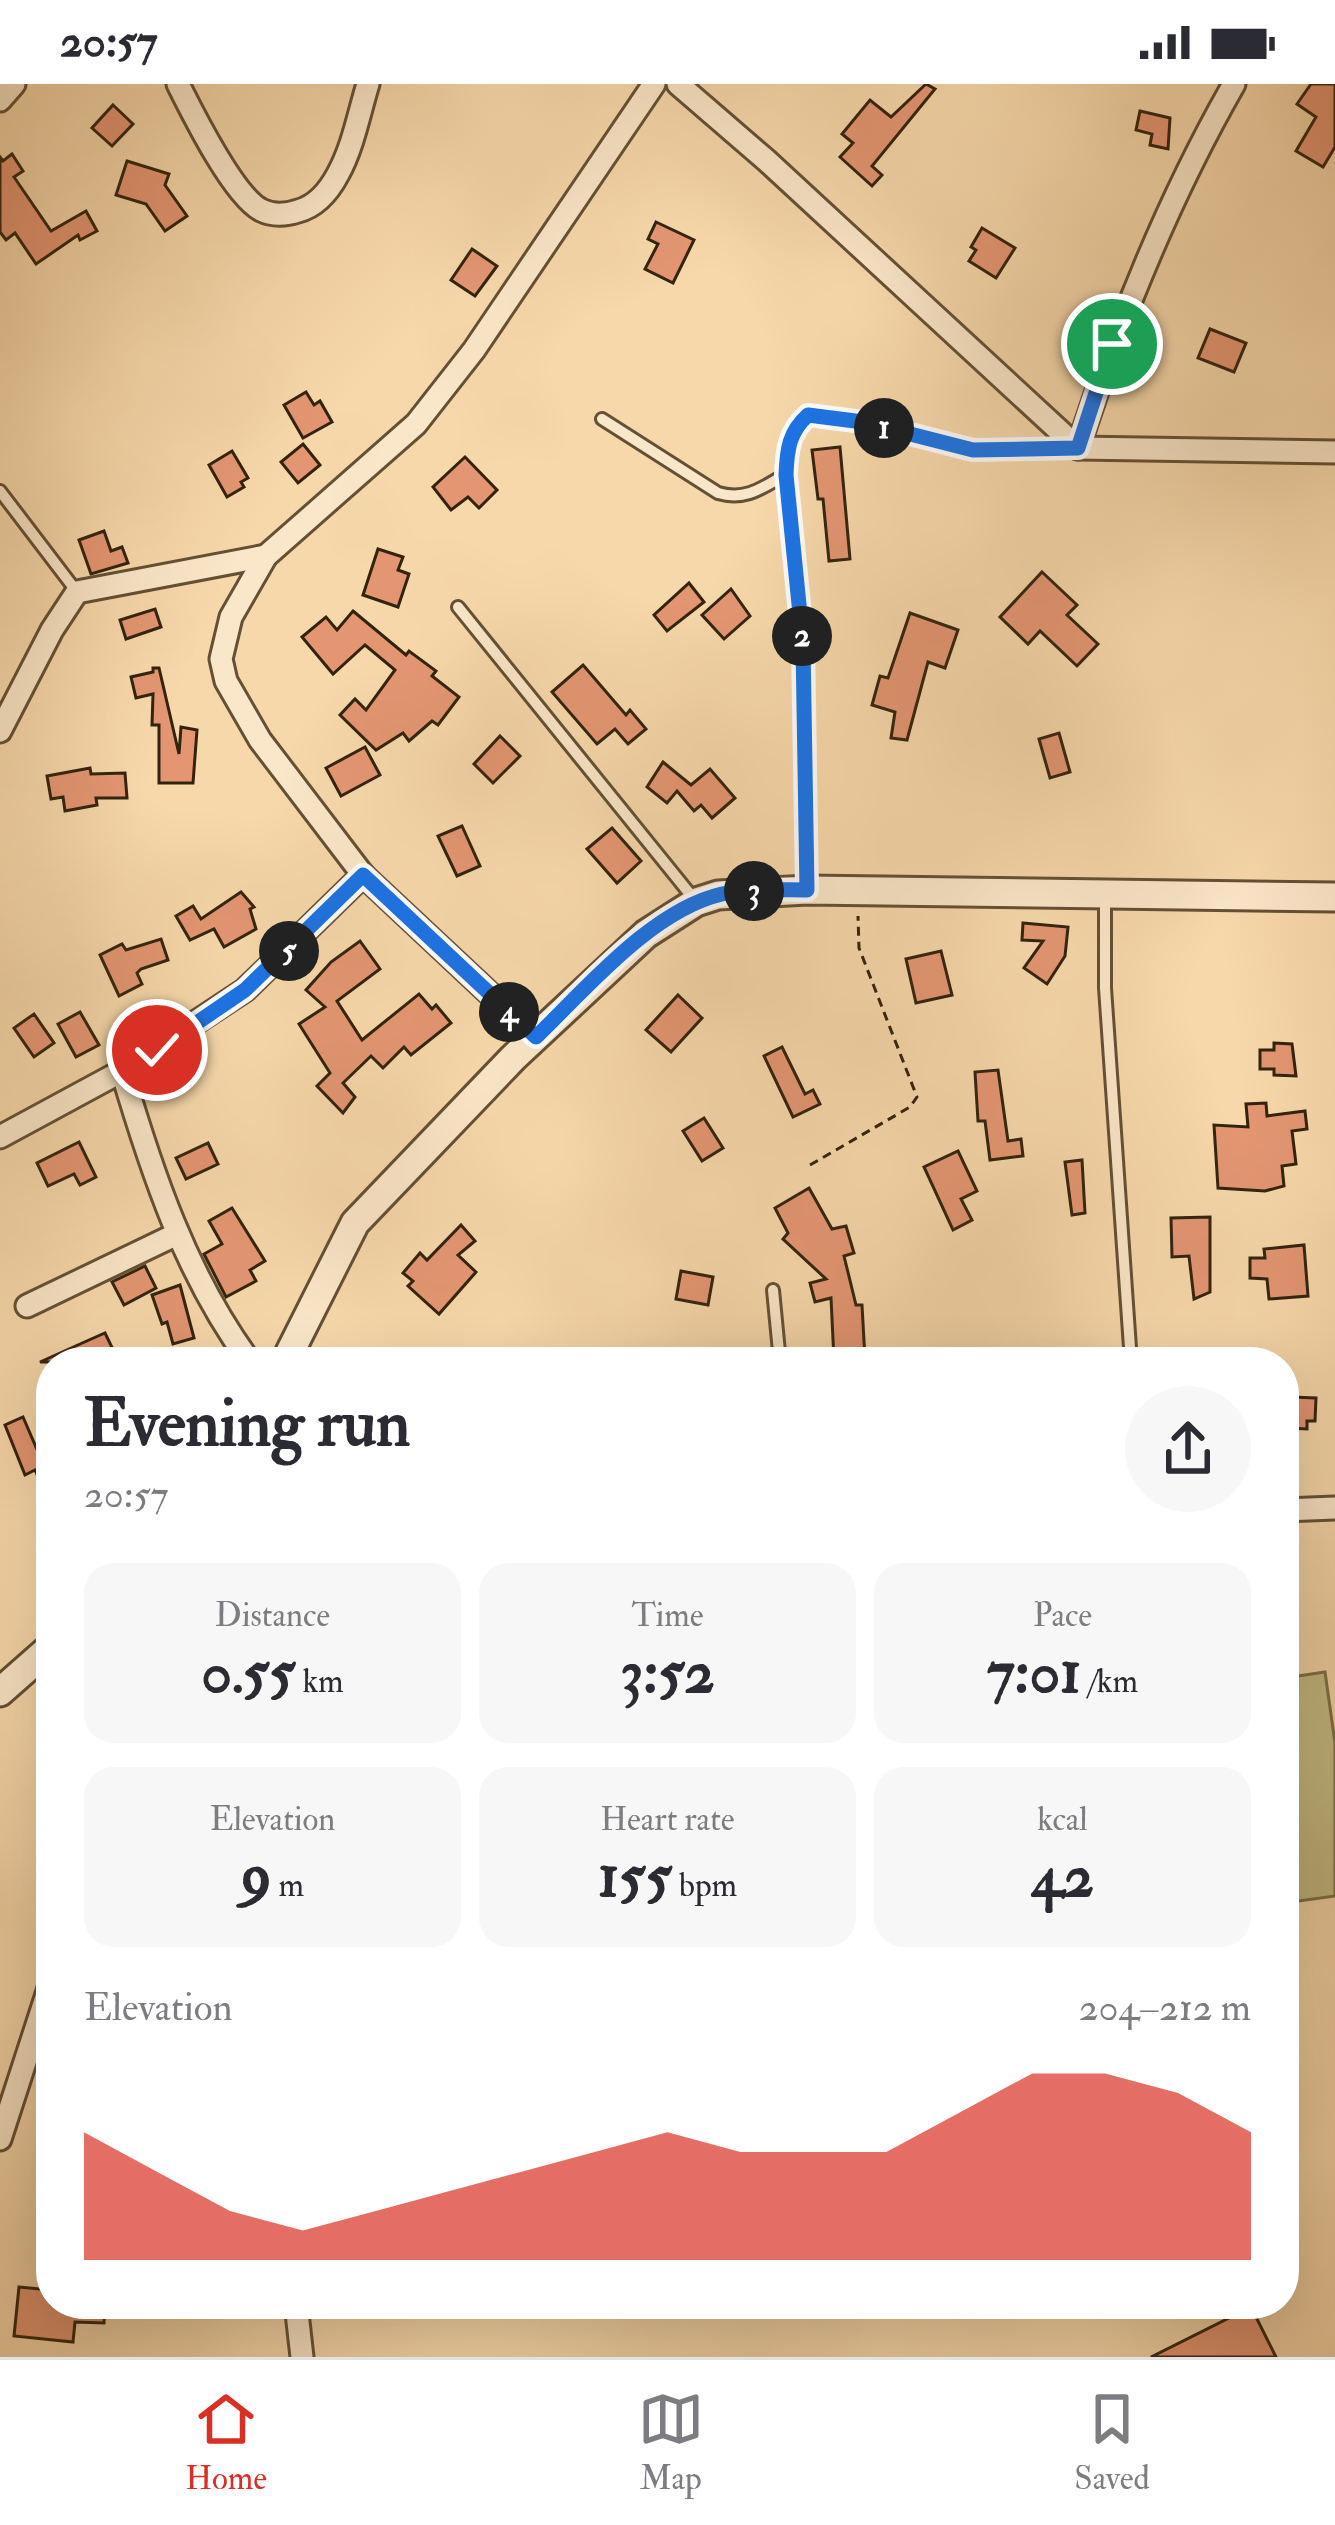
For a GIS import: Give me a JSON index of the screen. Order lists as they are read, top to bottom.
{
  "page": {
    "status": "20:57",
    "pins": [
      "1",
      "2",
      "3",
      "5",
      "4"
    ],
    "heading": ["Evening run", "20:57"],
    "stats": [
      ["Distance", "0.55 km"],
      ["Time", "3:52"],
      ["Pace", "7:01 /km"],
      ["Elevation", "9 m"],
      ["Heart rate", "155 bpm"],
      ["kcal", "42"]
    ],
    "chart": ["Elevation", "204–212 m"],
    "tabs": ["Home", "Map", "Saved"]
  }
}
